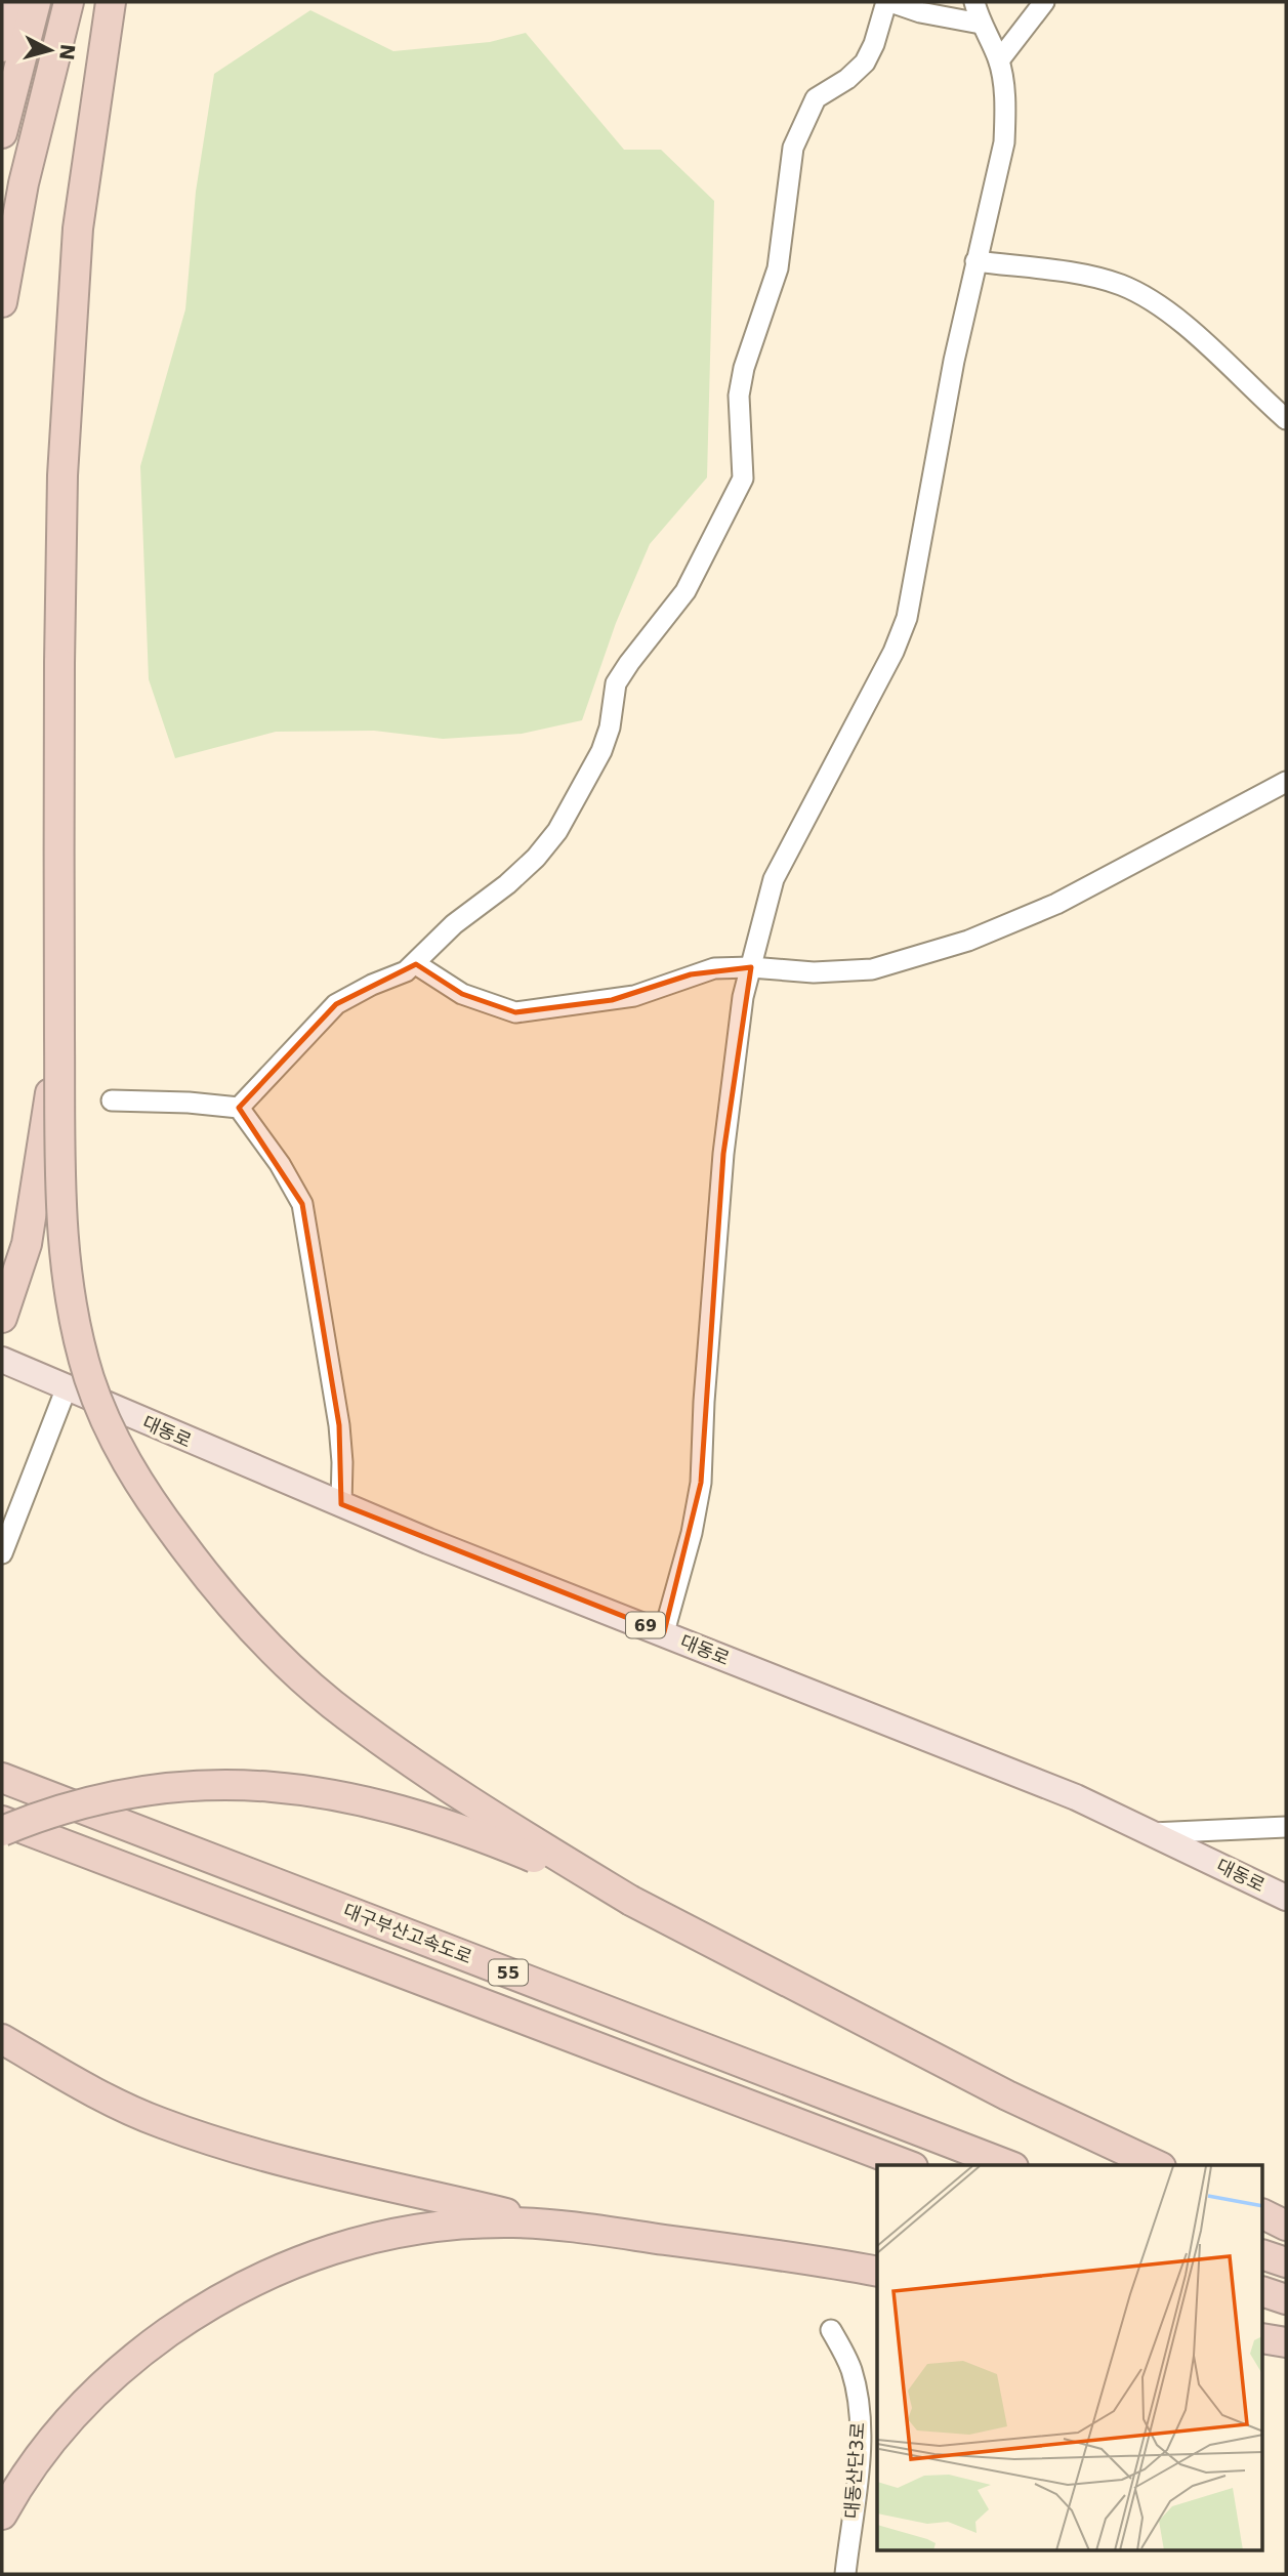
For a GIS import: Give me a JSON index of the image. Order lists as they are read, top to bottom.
{
  "streets": {
    "highway": ["대구부산고속도로", "55"],
    "main road": ["대동로", "69"],
    "street": ["대동산단3로"]
  },
  "north": "right"
}
